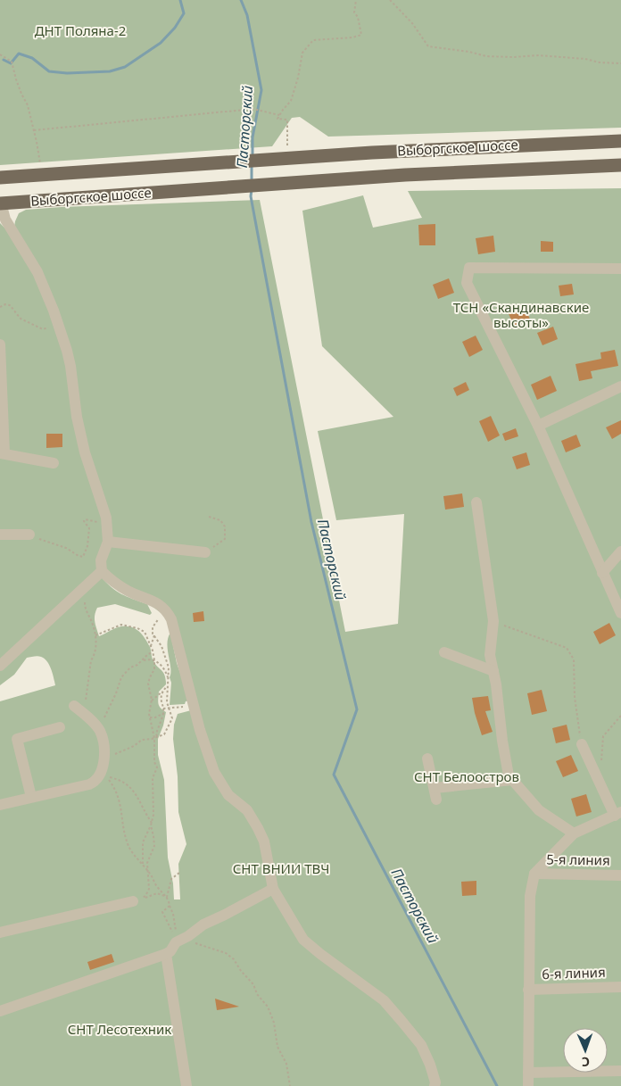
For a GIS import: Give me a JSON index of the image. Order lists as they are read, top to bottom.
{
  "streets": {
    "main road": ["Выборгское шоссе"],
    "street": ["5-я линия", "6-я линия"]
  },
  "water": ["Пасторский"],
  "parks": [
    "ДНТ Поляна-2",
    "ТСН «Скандинавские высоты»",
    "СНТ Белоостров",
    "СНТ ВНИИ ТВЧ",
    "СНТ Лесотехник"
  ],
  "north": "bottom"
}
